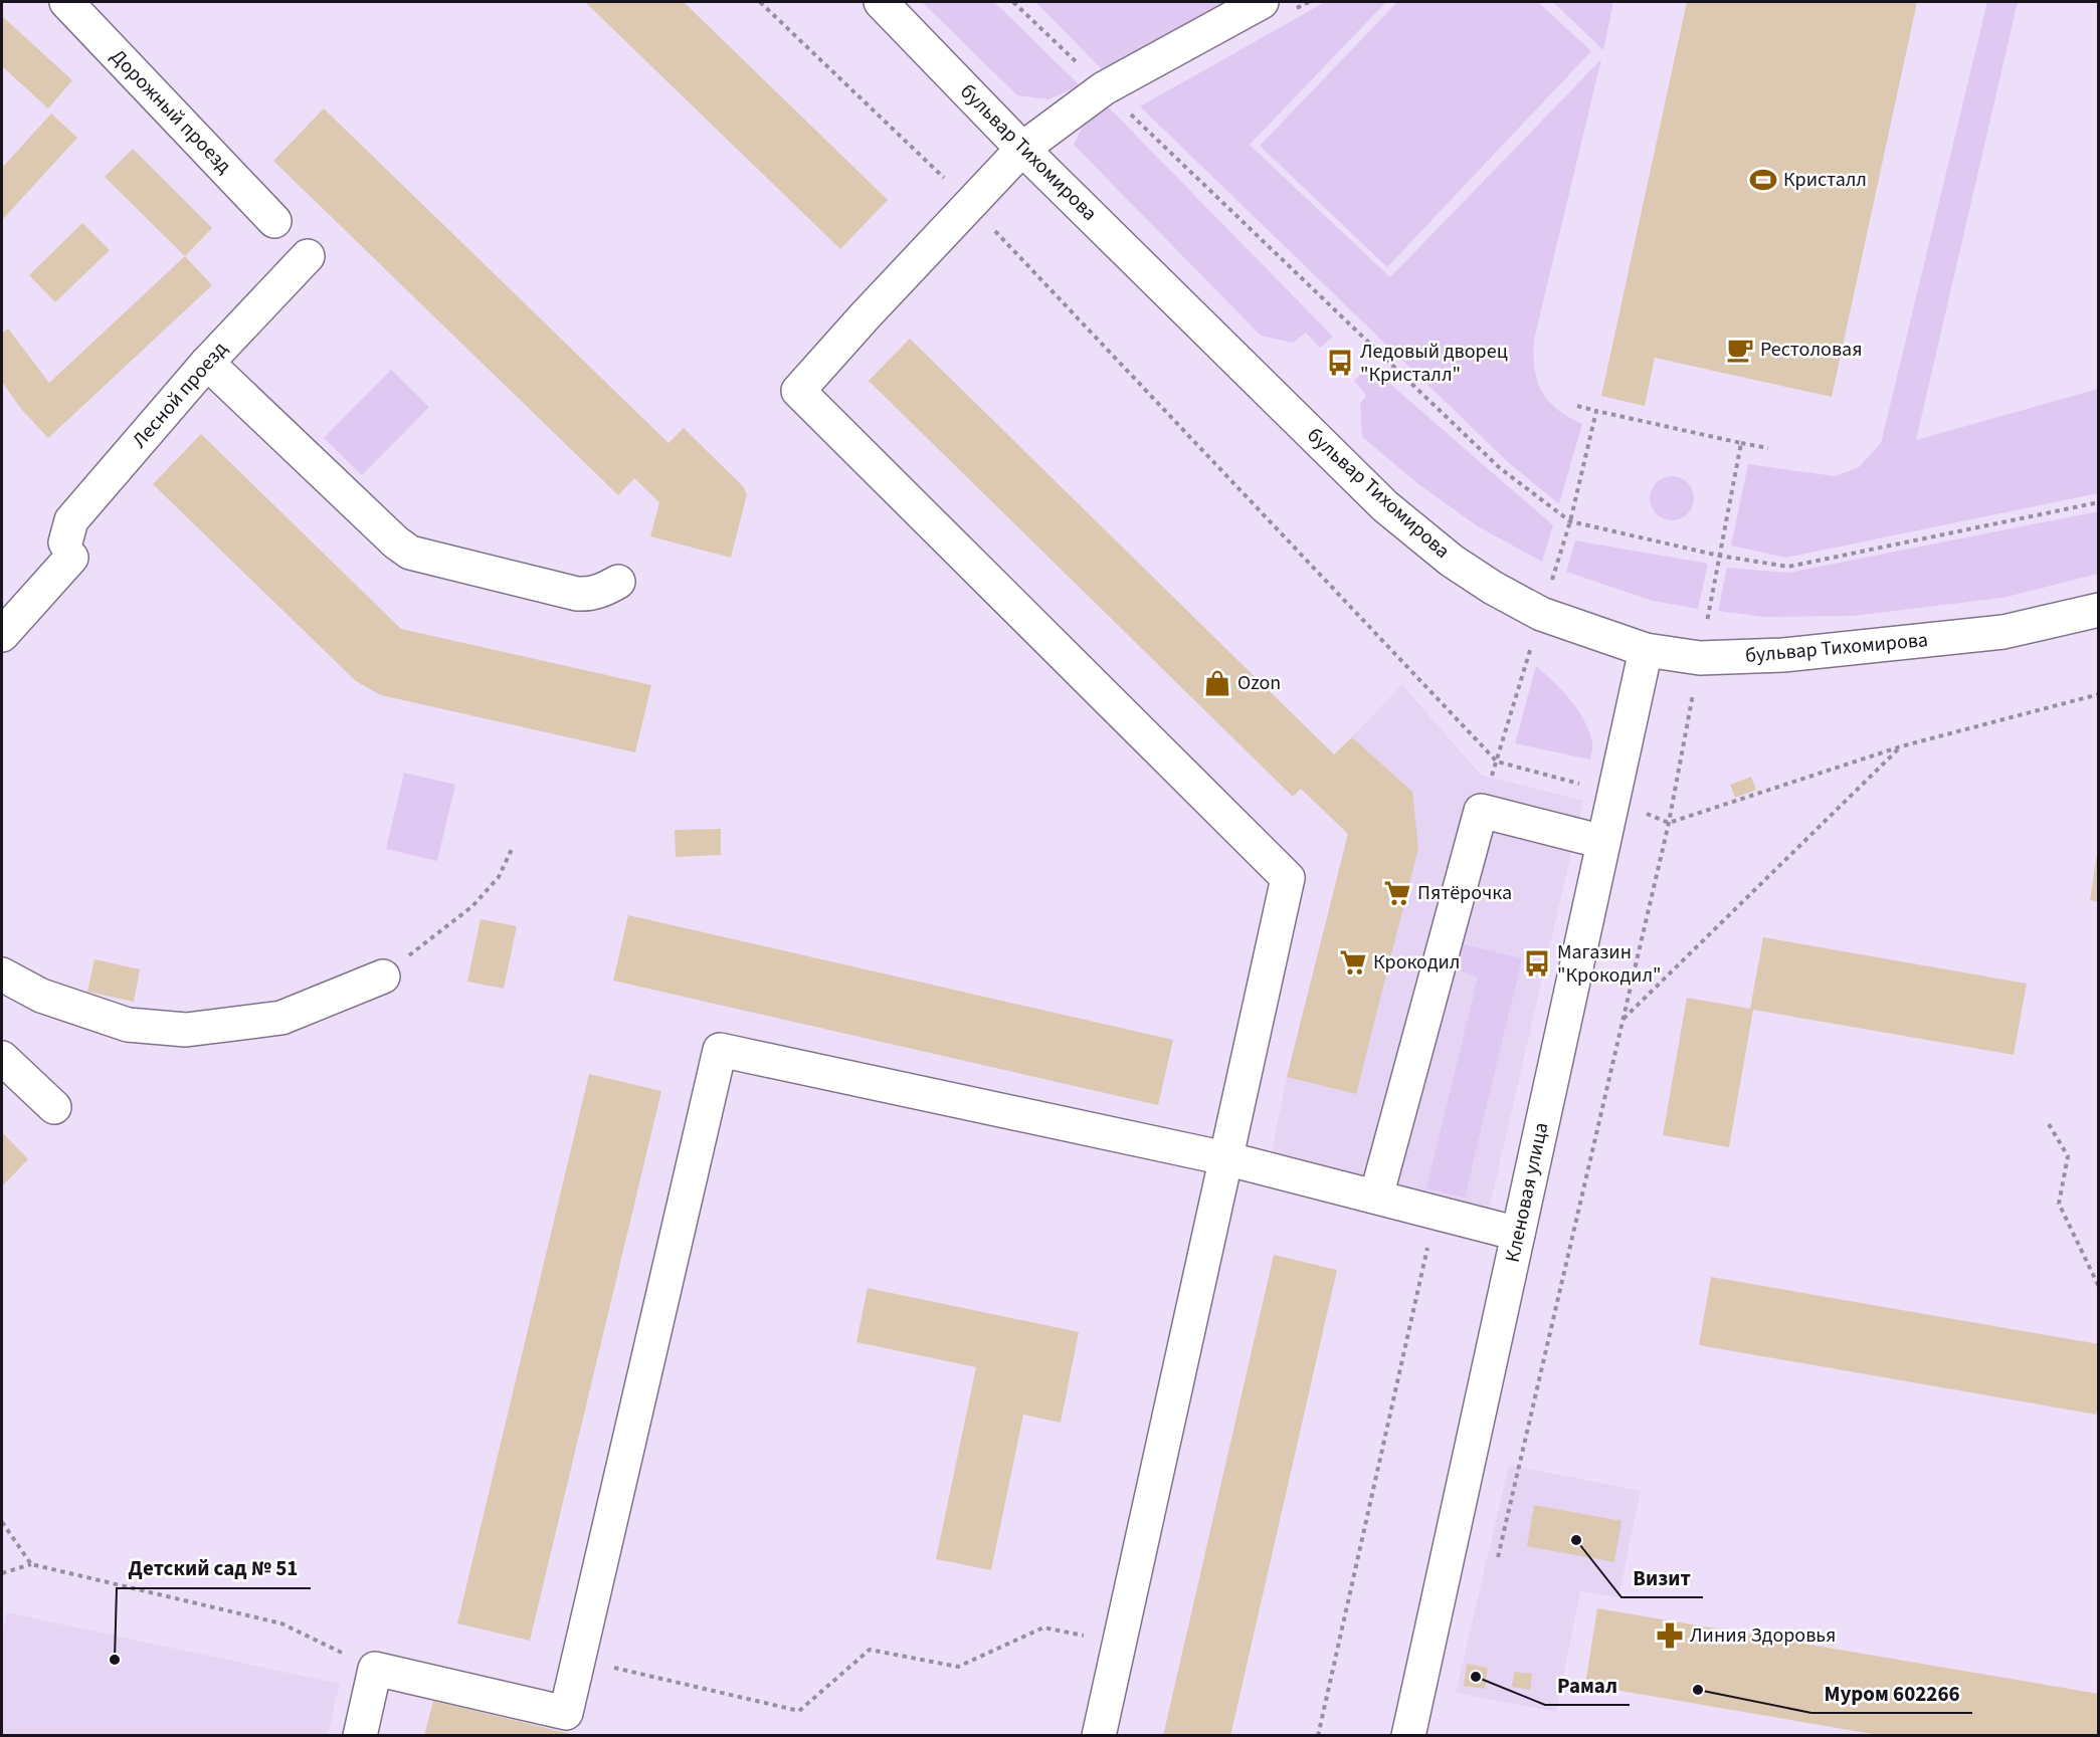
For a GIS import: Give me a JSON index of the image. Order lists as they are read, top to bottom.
{
  "streets": {
    "street": [
      "Дорожный проезд",
      "бульвар Тихомирова",
      "Лесной проезд",
      "Кленовая улица"
    ]
  },
  "crossings": [
    ["бульвар Тихомирова", "Кленовая улица"]
  ],
  "places": {
    "sports": ["Кристалл"],
    "cafe": ["Рестоловая"],
    "bus stop": ["Ледовый дворец \"Кристалл\"", "Магазин \"Крокодил\""],
    "shop": ["Ozon"],
    "supermarket": ["Пятёрочка", "Крокодил"],
    "other": [
      "Визит",
      "Детский сад № 51",
      "Рамал",
      "Муром 602266"
    ],
    "pharmacy": ["Линия Здоровья"]
  }
}
